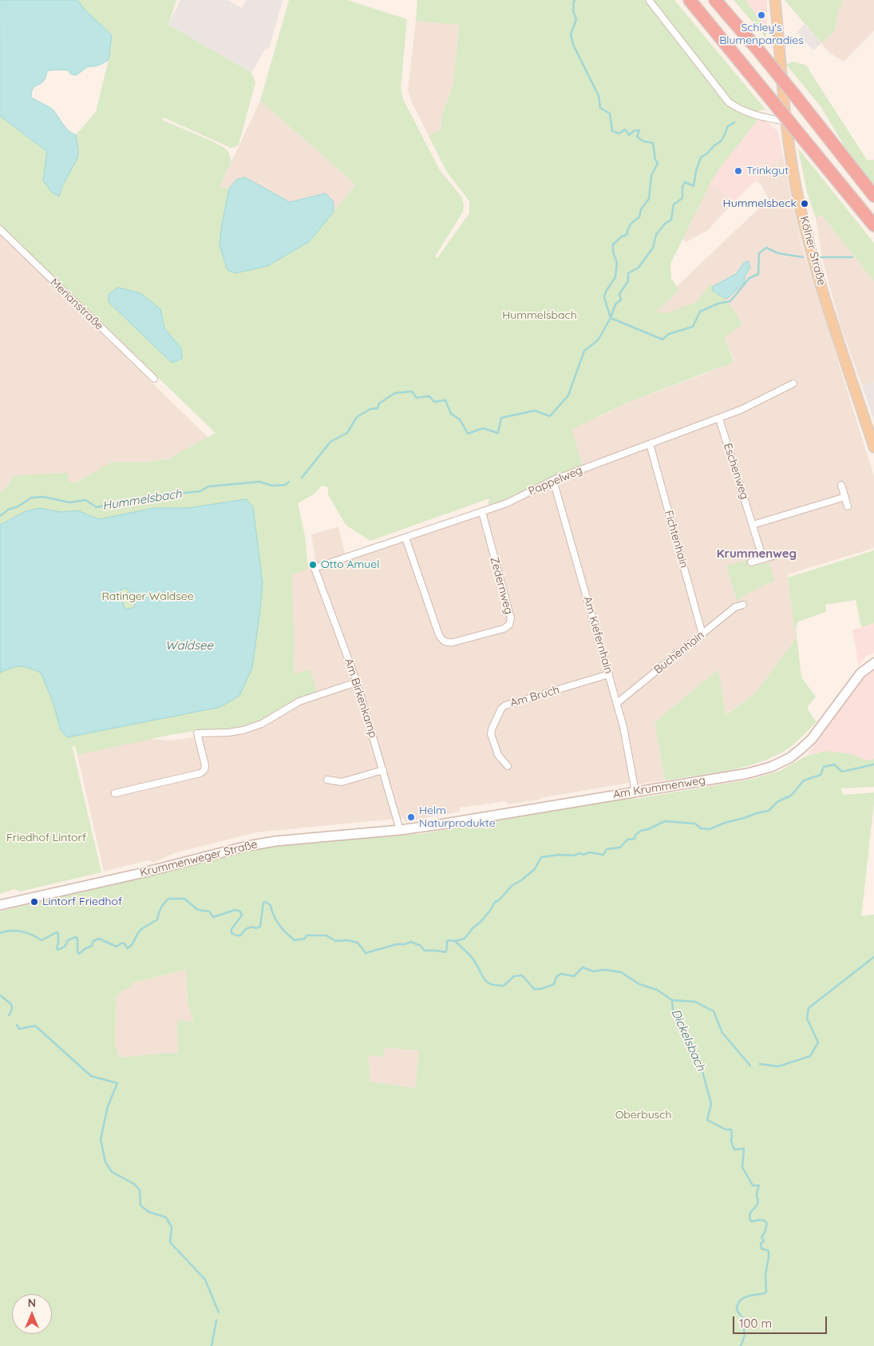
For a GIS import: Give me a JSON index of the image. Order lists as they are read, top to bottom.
{
  "streets": {
    "main road": ["Kölner Straße", "Am Krummenweg", "Krummenweger Straße"],
    "street": [
      "Merianstraße",
      "Eschenweg",
      "Pappelweg",
      "Fichtenhain",
      "Zedernweg",
      "Am Kiefernhain",
      "Buchenhain",
      "Am Bruch",
      "Am Birkenkamp"
    ]
  },
  "crossings": [
    ["Eschenweg", "Pappelweg"],
    ["Pappelweg", "Fichtenhain"],
    ["Pappelweg", "Zedernweg"],
    ["Pappelweg", "Am Kiefernhain"],
    ["Pappelweg", "Am Birkenkamp"],
    ["Fichtenhain", "Buchenhain"],
    ["Am Kiefernhain", "Buchenhain"],
    ["Am Kiefernhain", "Am Bruch"],
    ["Am Kiefernhain", "Am Krummenweg"],
    ["Am Birkenkamp", "Am Krummenweg"],
    ["Am Birkenkamp", "Krummenweger Straße"],
    ["Am Krummenweg", "Krummenweger Straße"]
  ],
  "districts": ["Krummenweg"],
  "water": ["Hummelsbach", "Waldsee", "Dickelsbach"],
  "parks": [
    "Hummelsbach",
    "Ratinger Waldsee",
    "Friedhof Lintorf",
    "Oberbusch"
  ],
  "places": [
    "Schley's Blumenparadies",
    "Trinkgut",
    "Hummelsbeck",
    "Otto Amuel",
    "Helm Naturprodukte",
    "Lintorf Friedhof"
  ],
  "scale_bar": "100 m",
  "north": "top"
}
